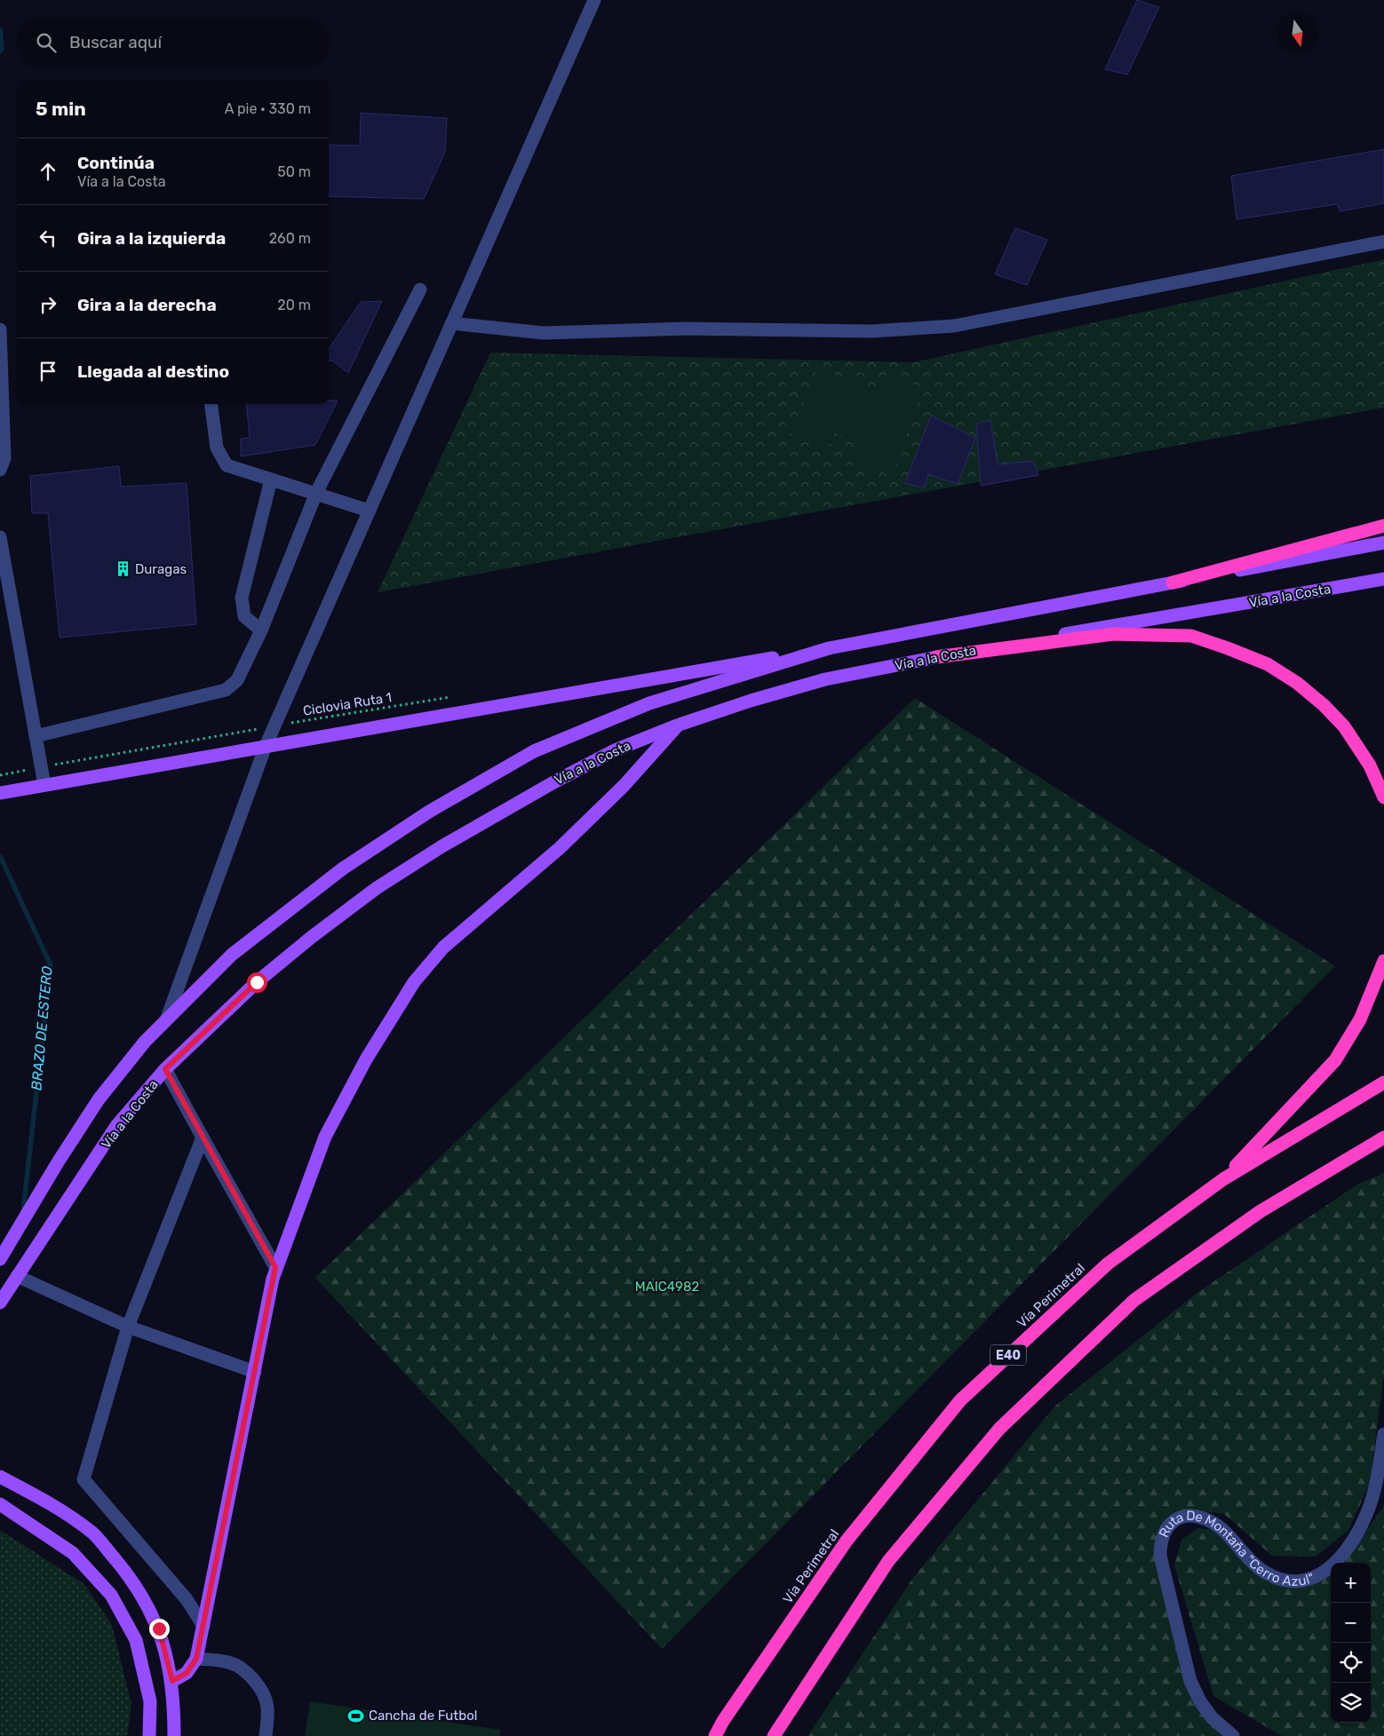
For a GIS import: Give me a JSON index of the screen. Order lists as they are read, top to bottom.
{
  "streets": {
    "highway": ["Vía Perimetral", "E40"],
    "main road": ["Vía a la Costa"],
    "street": ["Ruta De Montaña \"Cerro Azul\""],
    "path": ["Ciclovia Ruta 1"]
  },
  "water": ["BRAZO DE ESTERO"],
  "parks": ["MAIC4982"],
  "places": {
    "building": ["Duragas"],
    "sports": ["Cancha de Futbol"]
  },
  "north": "bottom",
  "page": {
    "search": "Buscar aquí",
    "heading": ["5 min", "A pie · 330 m"],
    "list": [
      ["Continúa", "Vía a la Costa", "50 m"],
      ["Gira a la izquierda", "260 m"],
      ["Gira a la derecha", "20 m"],
      "Llegada al destino"
    ],
    "map_buttons": ["+", "−"]
  }
}
